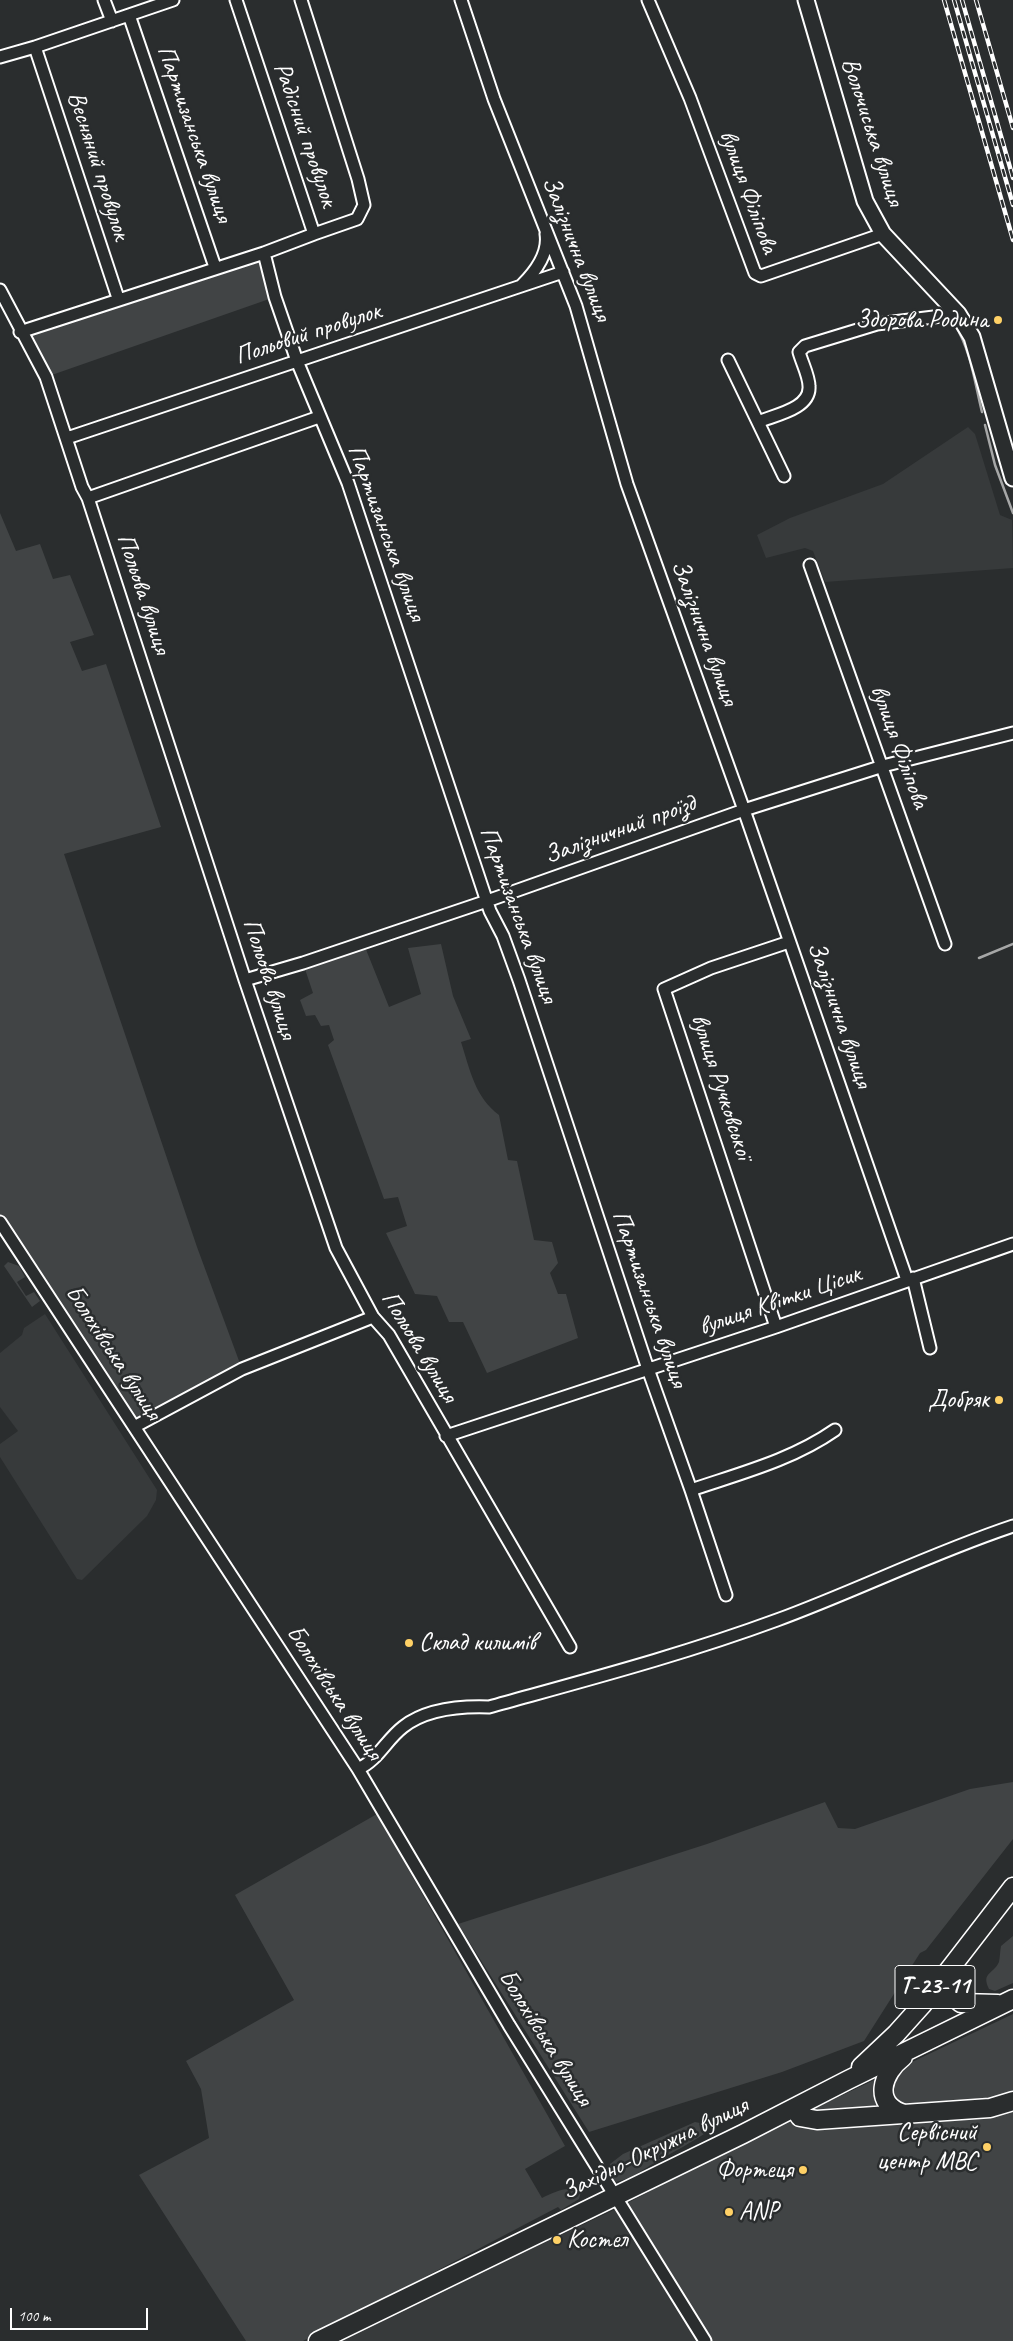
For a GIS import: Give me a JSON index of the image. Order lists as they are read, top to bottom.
{
  "streets": {
    "main road": ["Волочиська вулиця", "Т-23-11", "Західно-Окружна вулиця"],
    "street": [
      "Партизанська вулиця",
      "Радісний провулок",
      "Весняний провулок",
      "вулиця Філіпова",
      "Залізнична вулиця",
      "Польовий провулок",
      "Польова вулиця",
      "Залізничний проїзд",
      "вулиця Ручковської",
      "вулиця Квітки Цісик",
      "Болохівська вулиця"
    ]
  },
  "crossings": [
    ["Волочиська вулиця", "вулиця Філіпова"],
    ["Партизанська вулиця", "Радісний провулок"],
    ["Партизанська вулиця", "Польовий провулок"],
    ["Партизанська вулиця", "Залізничний проїзд"],
    ["Партизанська вулиця", "вулиця Квітки Цісик"],
    ["Радісний провулок", "Весняний провулок"],
    ["Радісний провулок", "Польова вулиця"],
    ["вулиця Філіпова", "Залізничний проїзд"],
    ["Залізнична вулиця", "Польовий провулок"],
    ["Залізнична вулиця", "Залізничний проїзд"],
    ["Залізнична вулиця", "вулиця Ручковської"],
    ["Залізнична вулиця", "вулиця Квітки Цісик"],
    ["Польовий провулок", "Польова вулиця"],
    ["Польова вулиця", "Залізничний проїзд"],
    ["Польова вулиця", "вулиця Квітки Цісик"],
    ["вулиця Ручковської", "вулиця Квітки Цісик"],
    ["Болохівська вулиця", "Західно-Окружна вулиця"],
    ["Т-23-11", "Західно-Окружна вулиця"]
  ],
  "places": [
    "Здорова Родина",
    "Добряк",
    "Склад килимів",
    "Сервісний центр МВС",
    "Фортеця",
    "ANP",
    "Костел"
  ],
  "scale_bar": "100 m"
}
